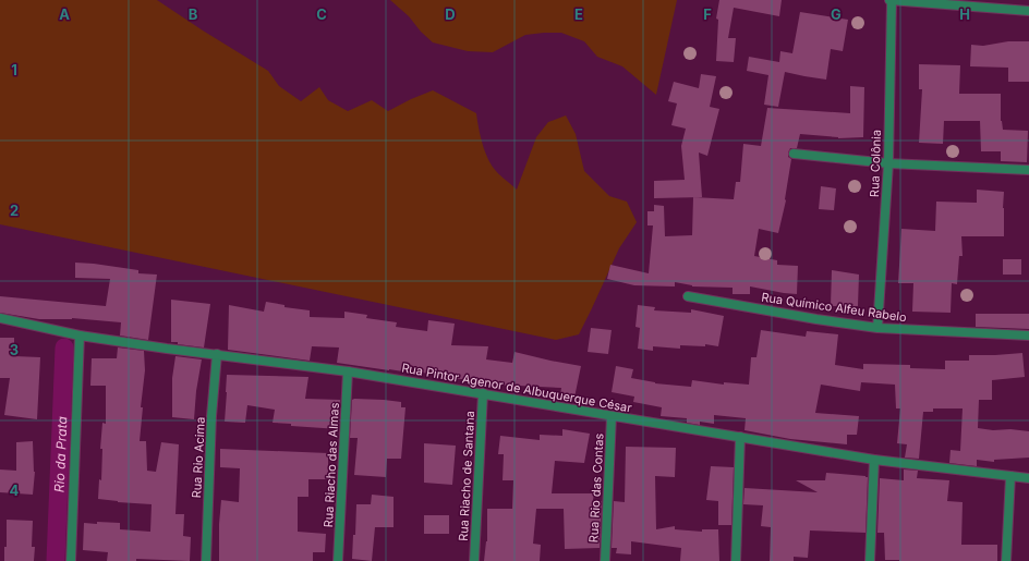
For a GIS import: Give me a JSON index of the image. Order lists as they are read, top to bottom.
{
  "streets": {
    "street": [
      "Rua Colônia",
      "Rua Químico Alfeu Rabelo",
      "Rua Pintor Agenor de Albuquerque César",
      "Rua Rio Acima",
      "Rua Riacho das Almas",
      "Rua Riacho de Santana",
      "Rua Rio das Contas"
    ]
  },
  "crossings": [
    ["Rua Colônia", "Rua Químico Alfeu Rabelo"],
    ["Rua Pintor Agenor de Albuquerque César", "Rua Rio Acima"],
    ["Rua Pintor Agenor de Albuquerque César", "Rua Riacho das Almas"],
    ["Rua Pintor Agenor de Albuquerque César", "Rua Riacho de Santana"],
    ["Rua Pintor Agenor de Albuquerque César", "Rua Rio das Contas"]
  ],
  "water": ["Rio da Prata"],
  "grid": {
    "columns": [
      "A",
      "B",
      "C",
      "D",
      "E",
      "F",
      "G",
      "H"
    ],
    "rows": [
      "1",
      "2",
      "3",
      "4"
    ]
  }
}
